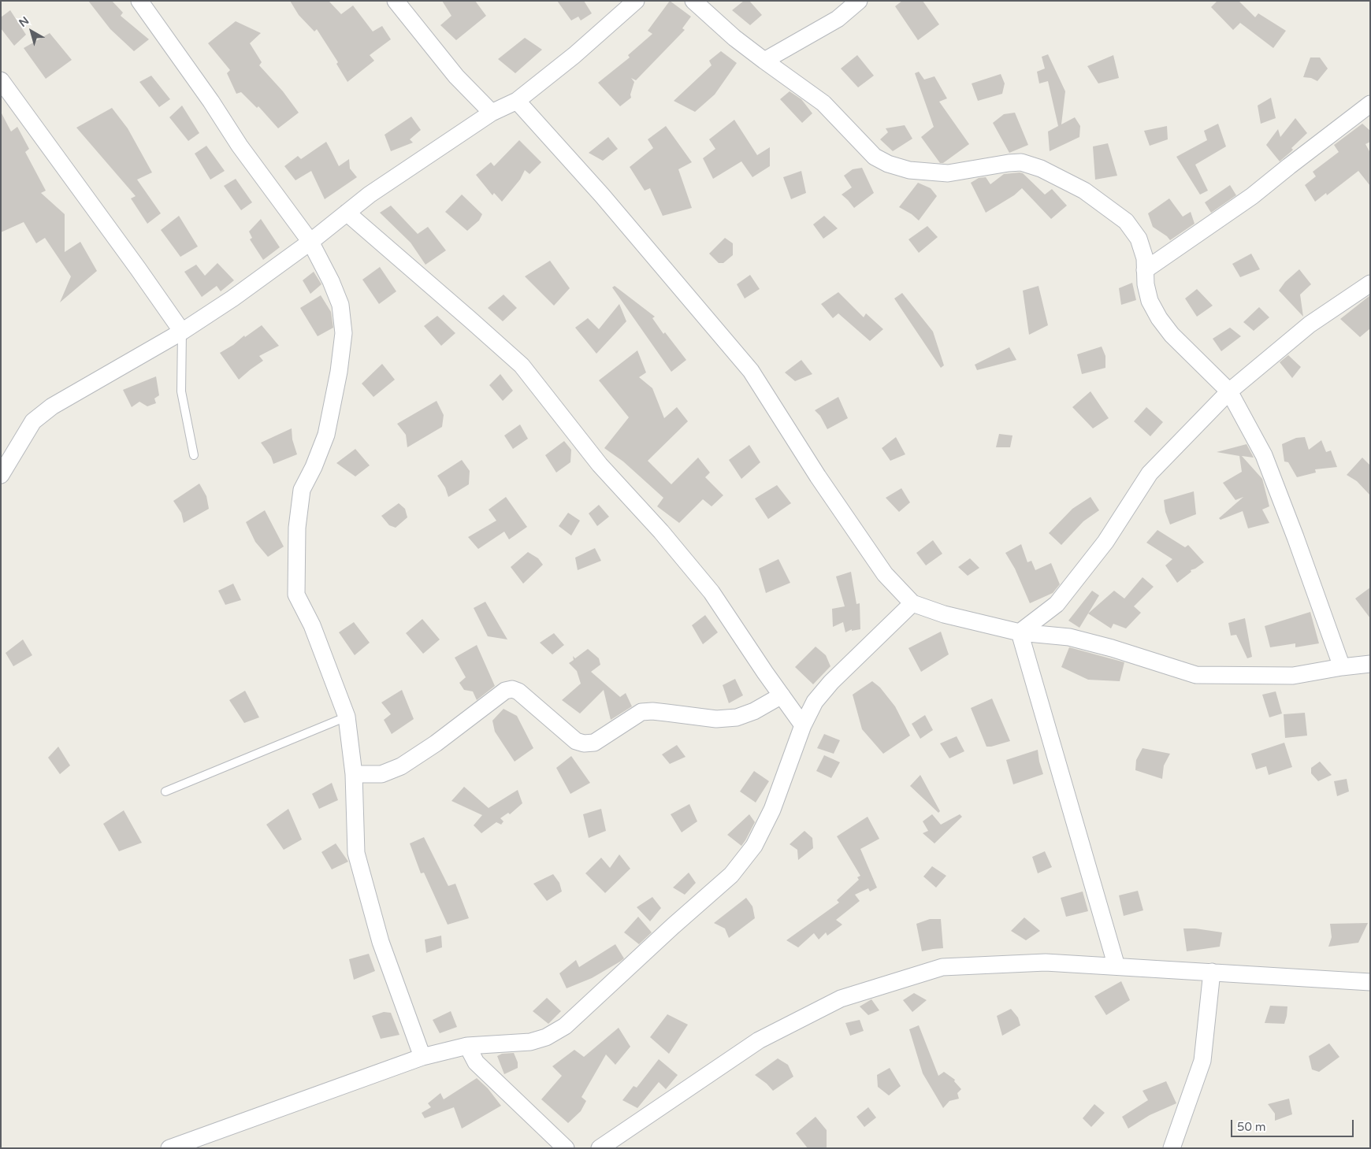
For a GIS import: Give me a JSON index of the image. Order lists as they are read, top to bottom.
{
  "scale_bar": "50 m",
  "north": "top left"
}
